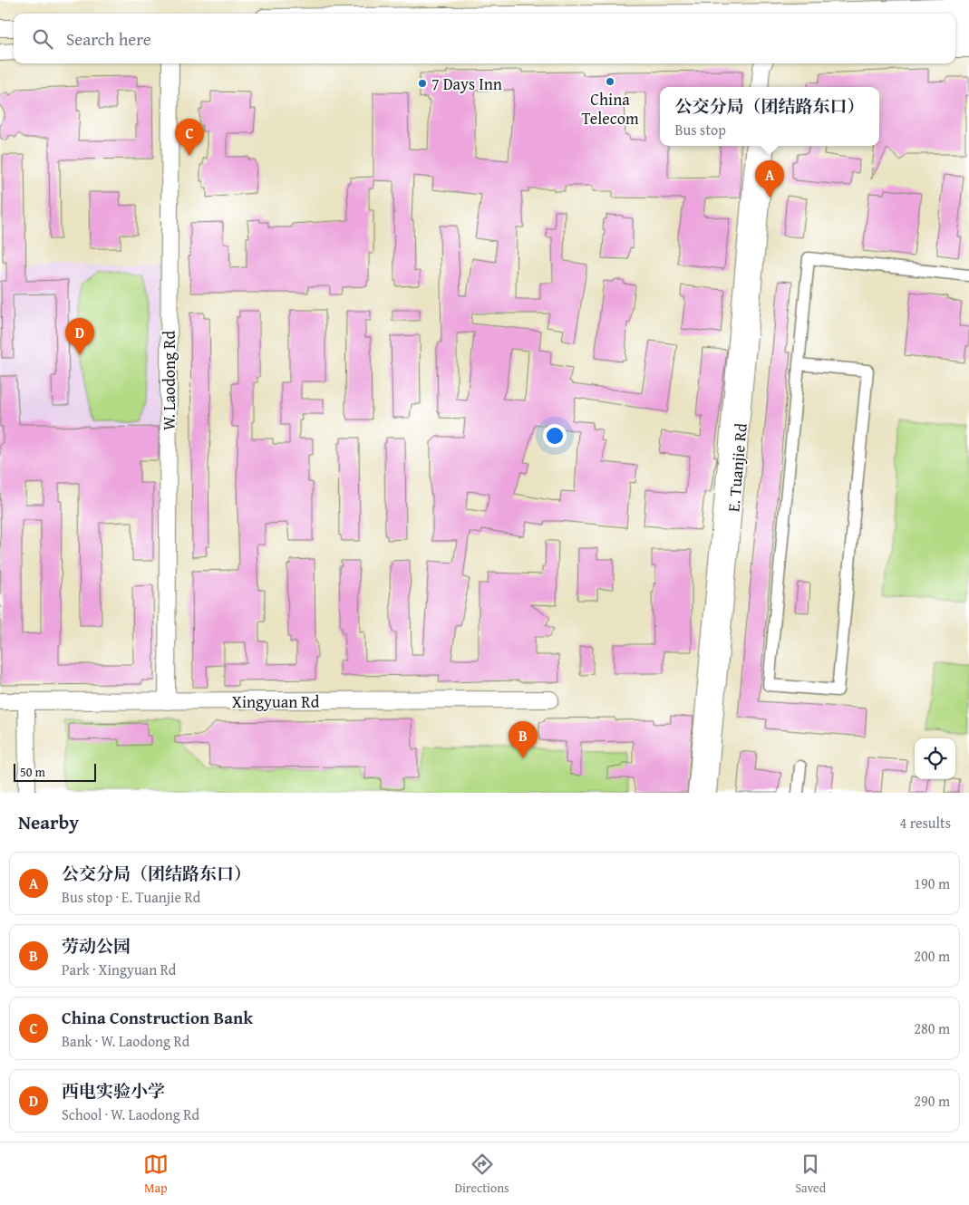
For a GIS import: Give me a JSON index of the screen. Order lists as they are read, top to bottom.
{
  "streets": {
    "street": ["W. Laodong Rd", "E. Tuanjie Rd", "Xingyuan Rd"]
  },
  "crossings": [
    ["W. Laodong Rd", "Xingyuan Rd"]
  ],
  "places": ["China Telecom", "7 Days Inn"],
  "scale_bar": "50 m",
  "page": {
    "search": "Search here",
    "popup": ["公交分局（团结路东口）", "Bus stop"],
    "pins": [
      "C",
      "A",
      "D",
      "B"
    ],
    "scale": "50 m",
    "heading": ["Nearby", "4 results"],
    "list": [
      {
        "mark": "A",
        "name": "公交分局（团结路东口）",
        "note": "Bus stop · E. Tuanjie Rd",
        "value": "190 m"
      },
      {
        "mark": "B",
        "name": "劳动公园",
        "note": "Park · Xingyuan Rd",
        "value": "200 m"
      },
      {
        "mark": "C",
        "name": "China Construction Bank",
        "note": "Bank · W. Laodong Rd",
        "value": "280 m"
      },
      {
        "mark": "D",
        "name": "西电实验小学",
        "note": "School · W. Laodong Rd",
        "value": "290 m"
      }
    ],
    "nav": ["Map", "Directions", "Saved"]
  }
}
